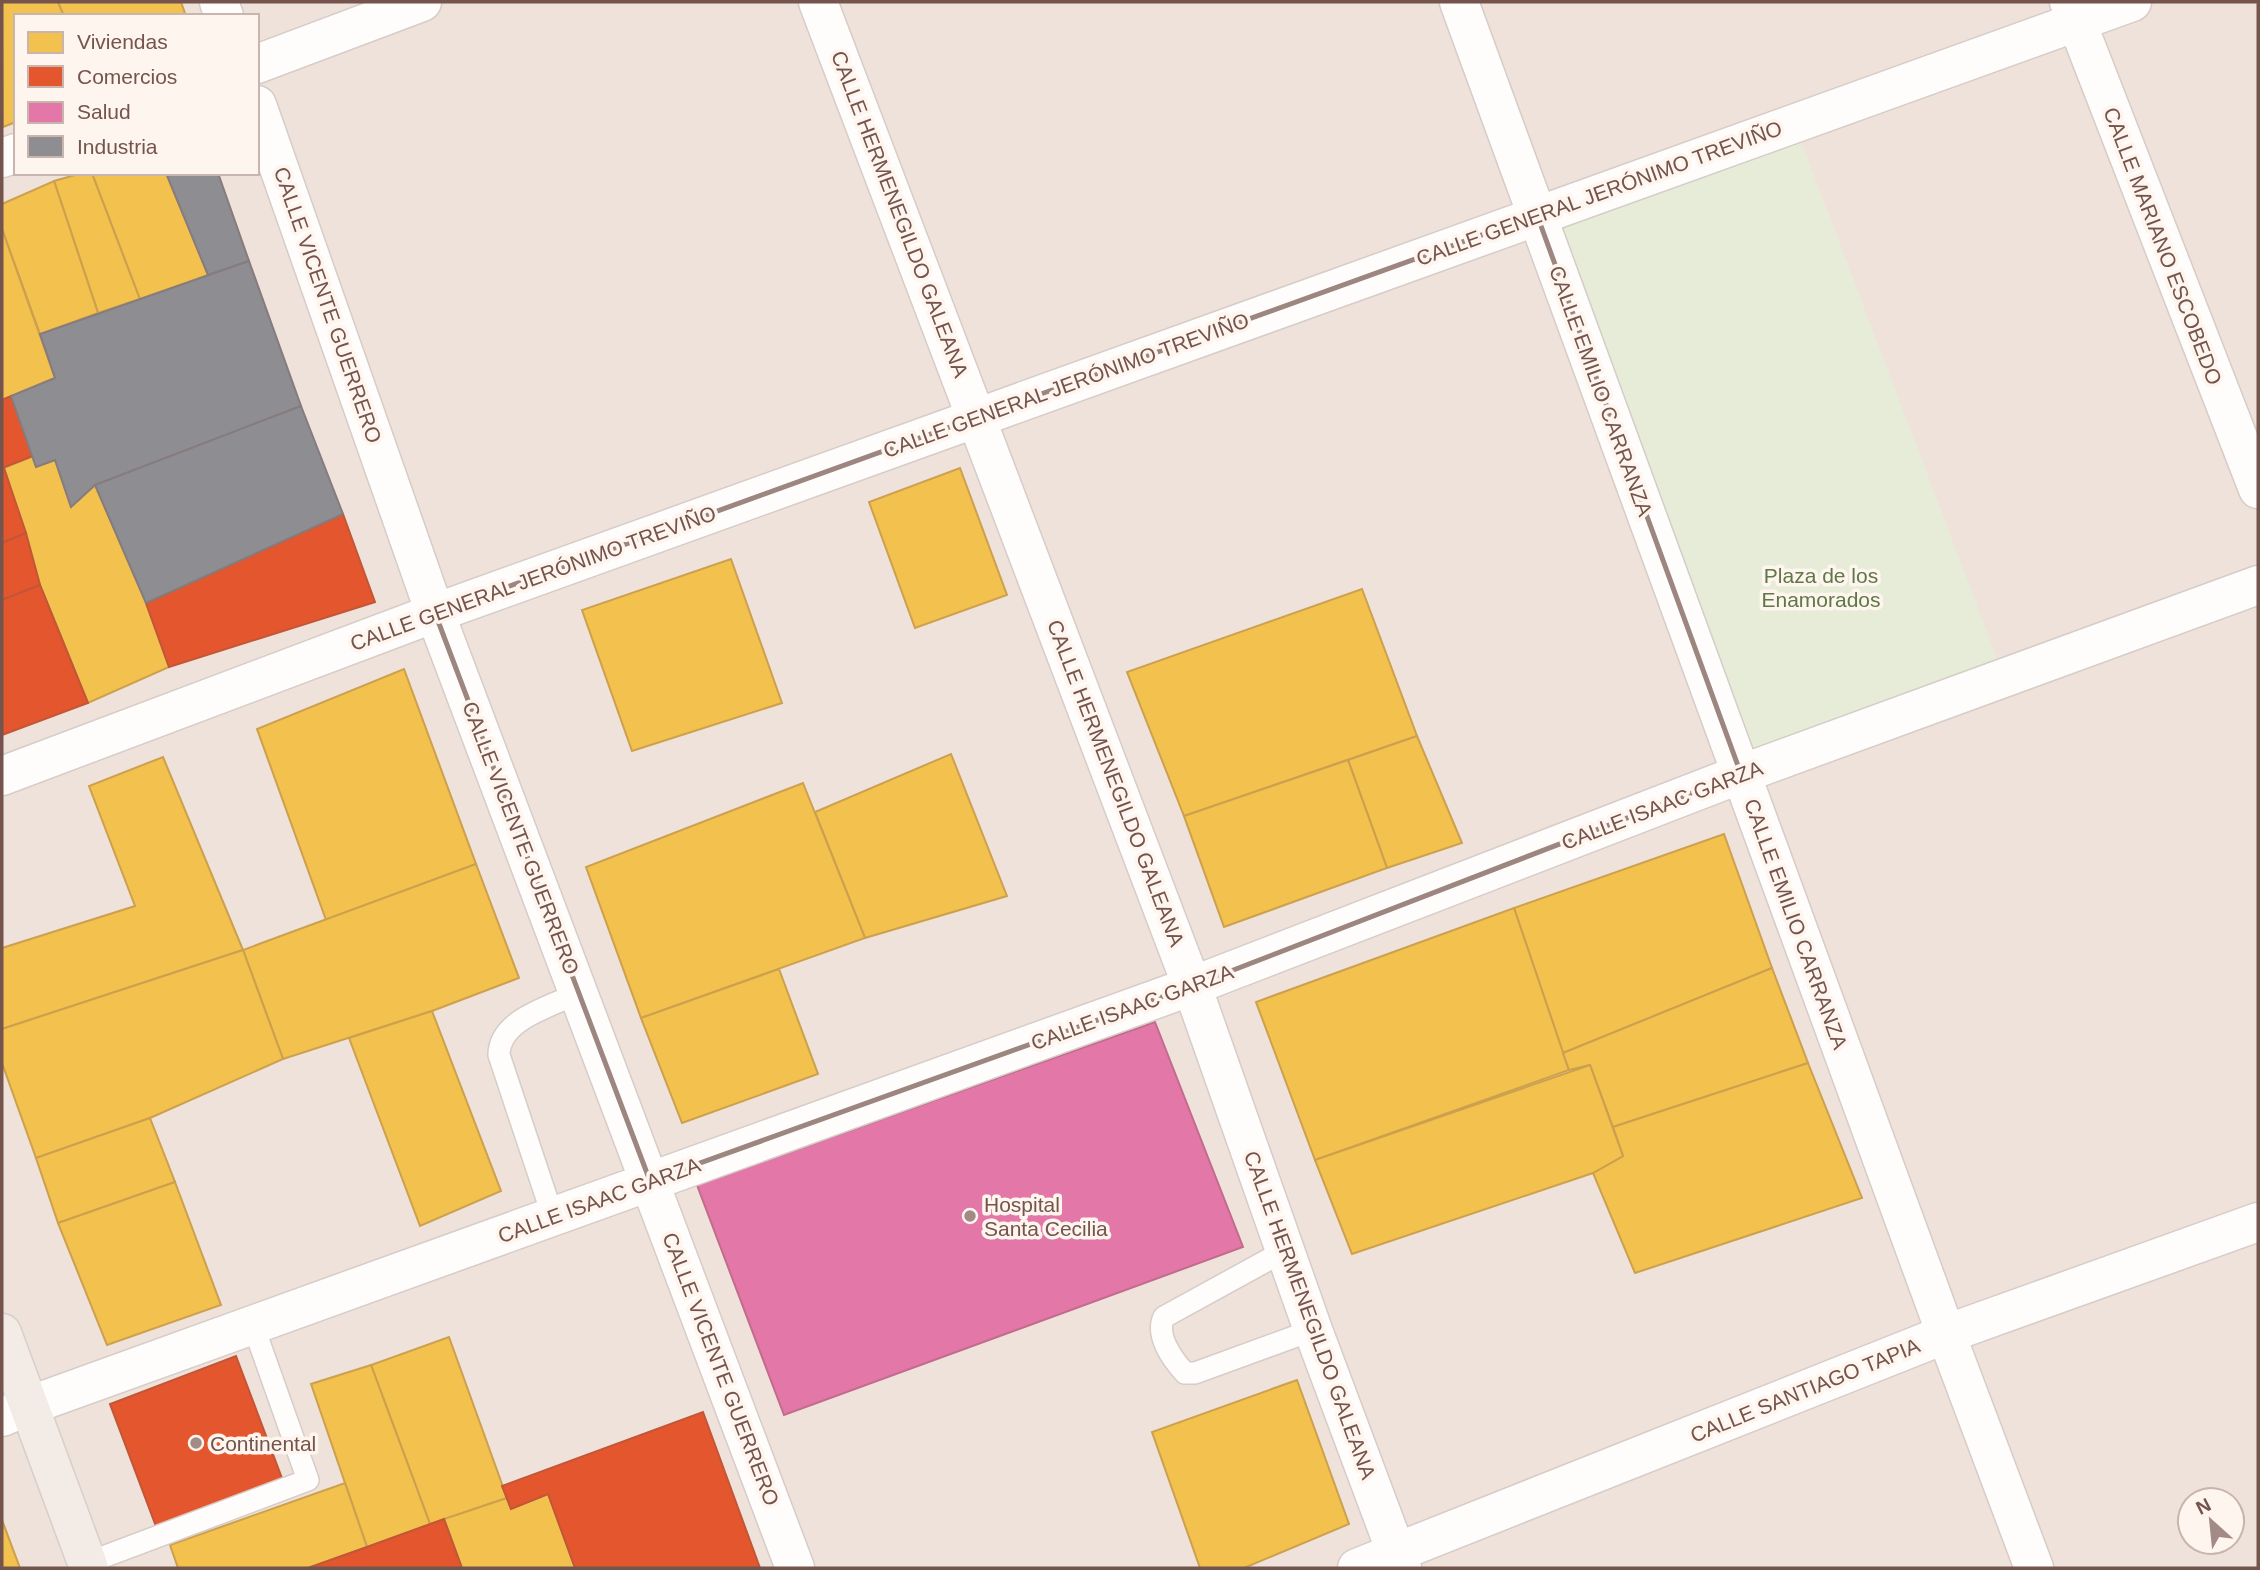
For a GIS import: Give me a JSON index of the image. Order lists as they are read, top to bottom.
{
  "streets": {
    "street": [
      "CALLE GENERAL JERÓNIMO TREVIÑO",
      "CALLE HERMENEGILDO GALEANA",
      "CALLE MARIANO ESCOBEDO",
      "CALLE VICENTE GUERRERO",
      "CALLE EMILIO CARRANZA",
      "CALLE ISAAC GARZA",
      "CALLE SANTIAGO TAPIA"
    ]
  },
  "crossings": [
    ["CALLE GENERAL JERÓNIMO TREVIÑO", "CALLE HERMENEGILDO GALEANA"],
    ["CALLE GENERAL JERÓNIMO TREVIÑO", "CALLE MARIANO ESCOBEDO"],
    ["CALLE GENERAL JERÓNIMO TREVIÑO", "CALLE VICENTE GUERRERO"],
    ["CALLE GENERAL JERÓNIMO TREVIÑO", "CALLE EMILIO CARRANZA"],
    ["CALLE HERMENEGILDO GALEANA", "CALLE ISAAC GARZA"],
    ["CALLE HERMENEGILDO GALEANA", "CALLE SANTIAGO TAPIA"],
    ["CALLE VICENTE GUERRERO", "CALLE ISAAC GARZA"],
    ["CALLE EMILIO CARRANZA", "CALLE ISAAC GARZA"],
    ["CALLE EMILIO CARRANZA", "CALLE SANTIAGO TAPIA"]
  ],
  "parks": ["Plaza de los Enamorados"],
  "places": ["Hospital Santa Cecilia", "Continental"],
  "legend": [
    "Viviendas",
    "Comercios",
    "Salud",
    "Industria"
  ],
  "north": "top left"
}
